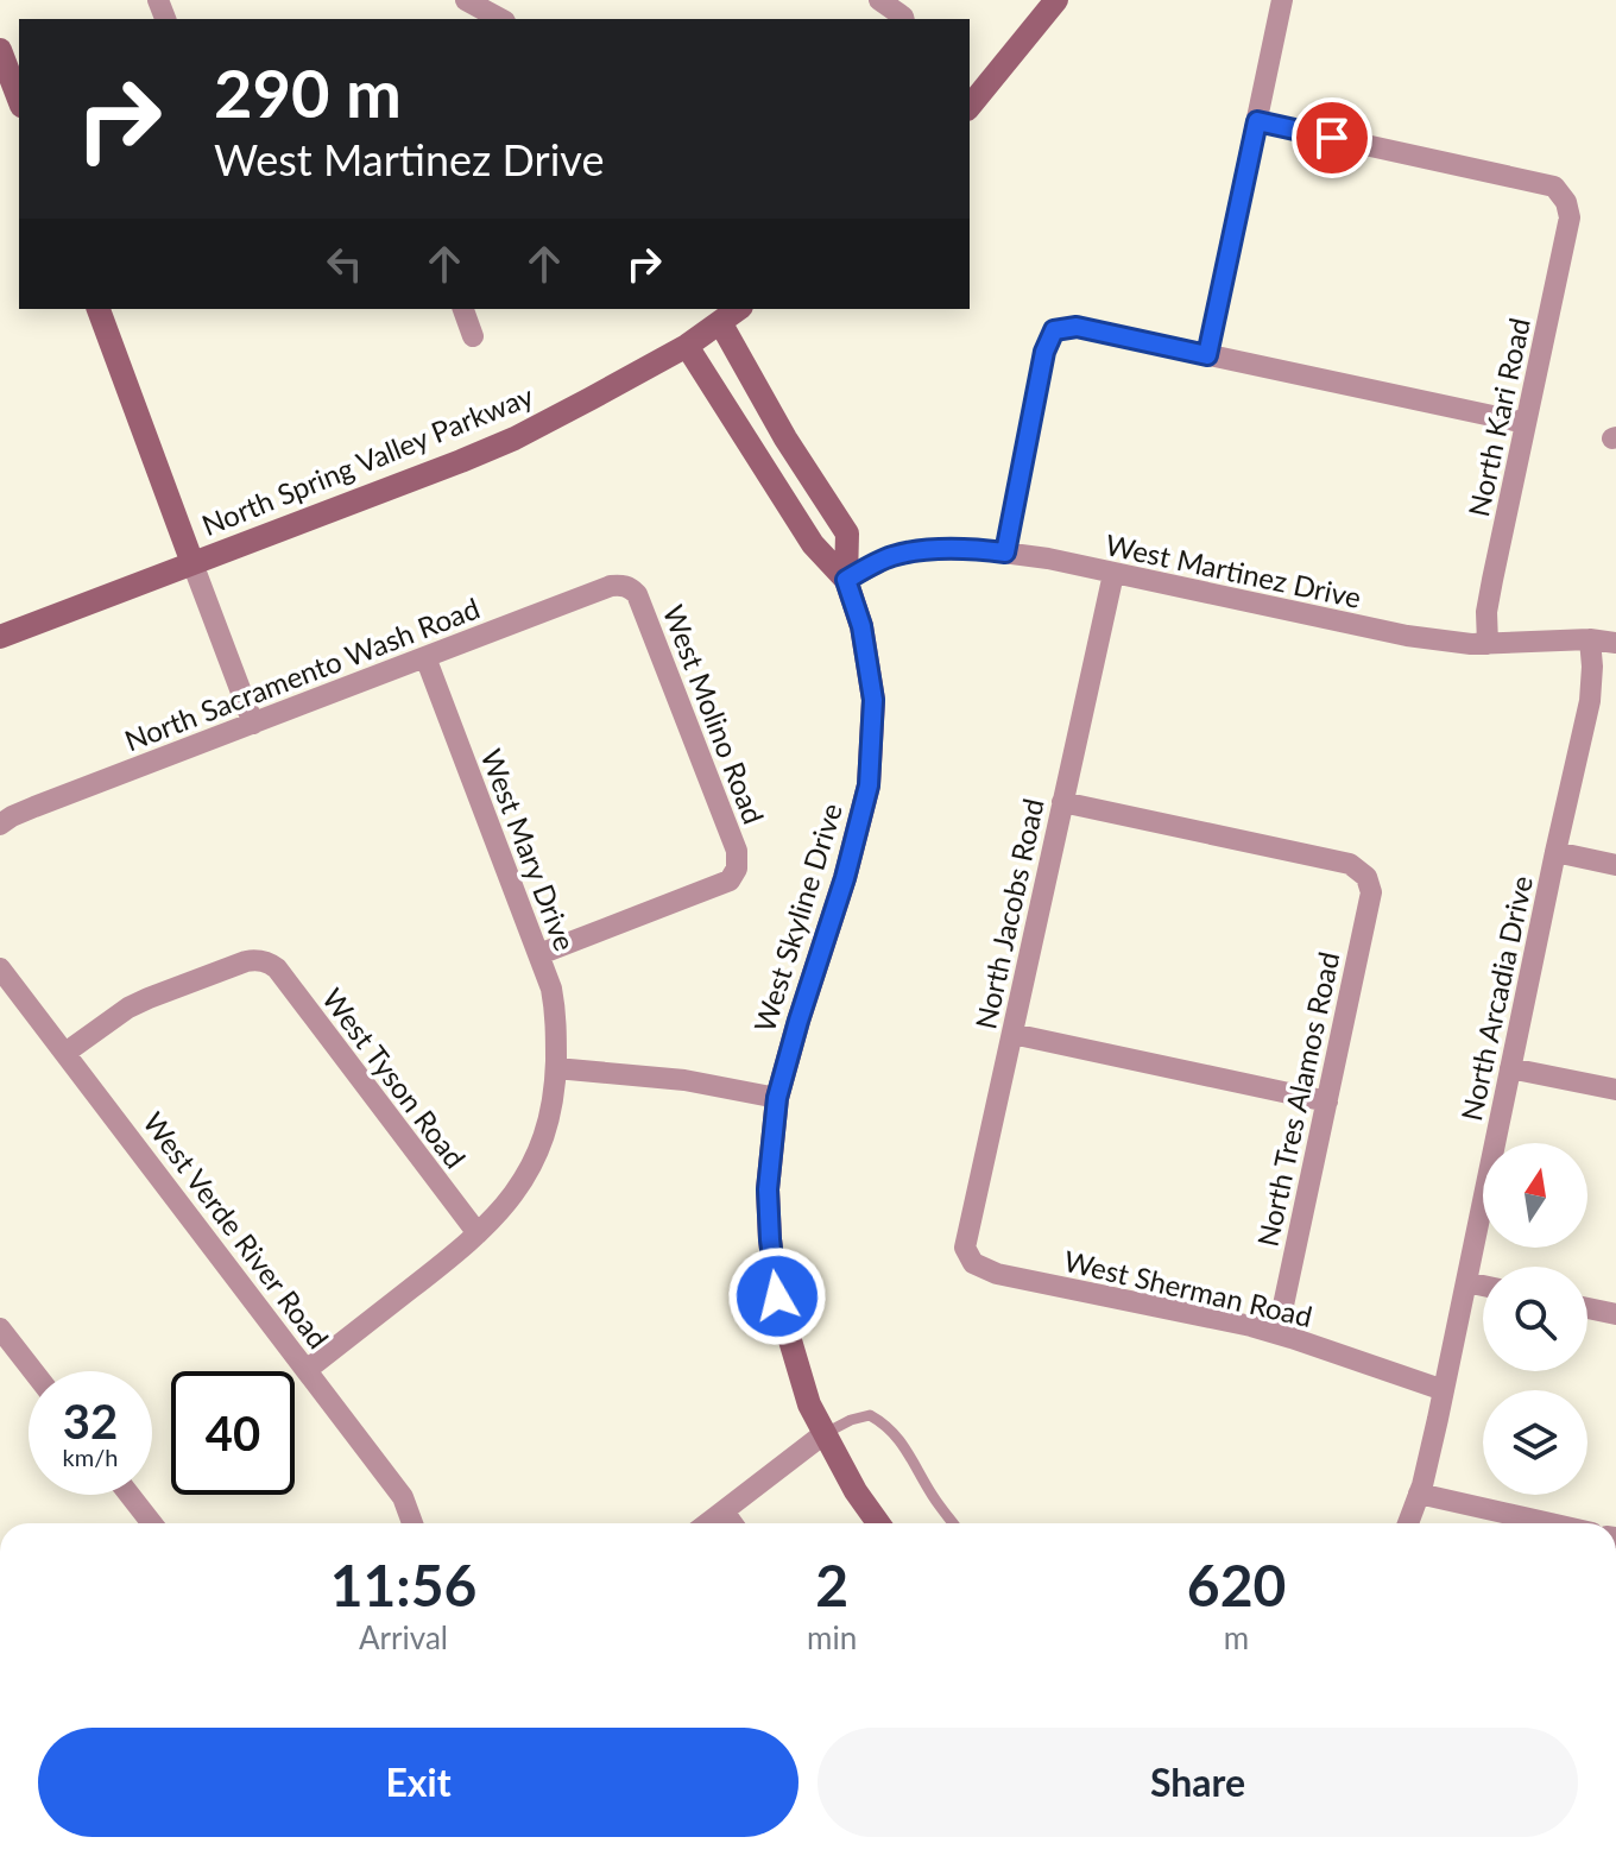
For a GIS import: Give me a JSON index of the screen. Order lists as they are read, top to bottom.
{
  "streets": {
    "street": [
      "North Kari Road",
      "North Spring Valley Parkway",
      "West Martinez Drive",
      "North Sacramento Wash Road",
      "West Molino Road",
      "West Mary Drive",
      "North Jacobs Road",
      "West Skyline Drive",
      "North Arcadia Drive",
      "West Tyson Road",
      "North Tres Alamos Road",
      "West Verde River Road",
      "West Sherman Road"
    ]
  },
  "crossings": [
    ["North Kari Road", "West Martinez Drive"],
    ["North Spring Valley Parkway", "West Skyline Drive"],
    ["West Martinez Drive", "North Jacobs Road"],
    ["West Martinez Drive", "West Skyline Drive"],
    ["West Martinez Drive", "North Arcadia Drive"],
    ["North Sacramento Wash Road", "West Molino Road"],
    ["North Sacramento Wash Road", "West Mary Drive"],
    ["West Molino Road", "West Mary Drive"],
    ["West Mary Drive", "West Tyson Road"],
    ["West Mary Drive", "West Verde River Road"],
    ["North Jacobs Road", "North Tres Alamos Road"],
    ["North Jacobs Road", "West Sherman Road"],
    ["North Arcadia Drive", "West Sherman Road"],
    ["West Tyson Road", "West Verde River Road"],
    ["North Tres Alamos Road", "West Sherman Road"]
  ],
  "north": "top",
  "page": {
    "turn": ["290 m", "West Martinez Drive"],
    "speed": "32 km/h",
    "limit": "40",
    "eta": [
      "11:56",
      "Arrival",
      "2",
      "min",
      "620",
      "m"
    ],
    "buttons": ["Exit", "Share"]
  }
}
